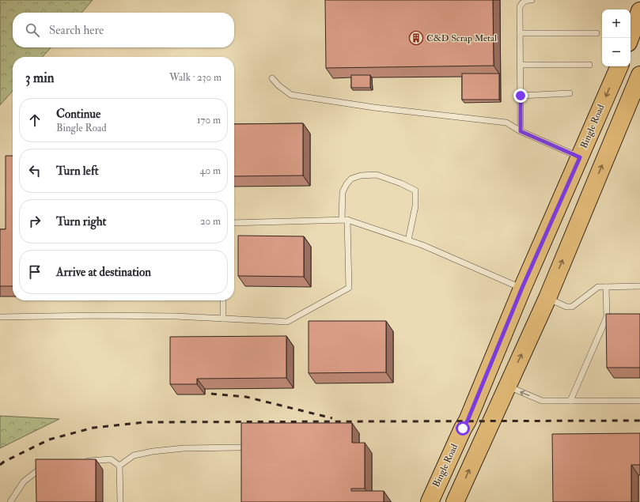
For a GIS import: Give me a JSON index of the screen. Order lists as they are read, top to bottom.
{
  "streets": {
    "main road": ["Bingle Road"]
  },
  "places": {
    "building": ["C&D Scrap Metal"]
  },
  "page": {
    "map_buttons": ["+", "−"],
    "search": "Search here",
    "heading": ["3 min", "Walk · 230 m"],
    "list": [
      ["Continue", "Bingle Road", "170 m"],
      ["Turn left", "40 m"],
      ["Turn right", "20 m"],
      "Arrive at destination"
    ]
  }
}
